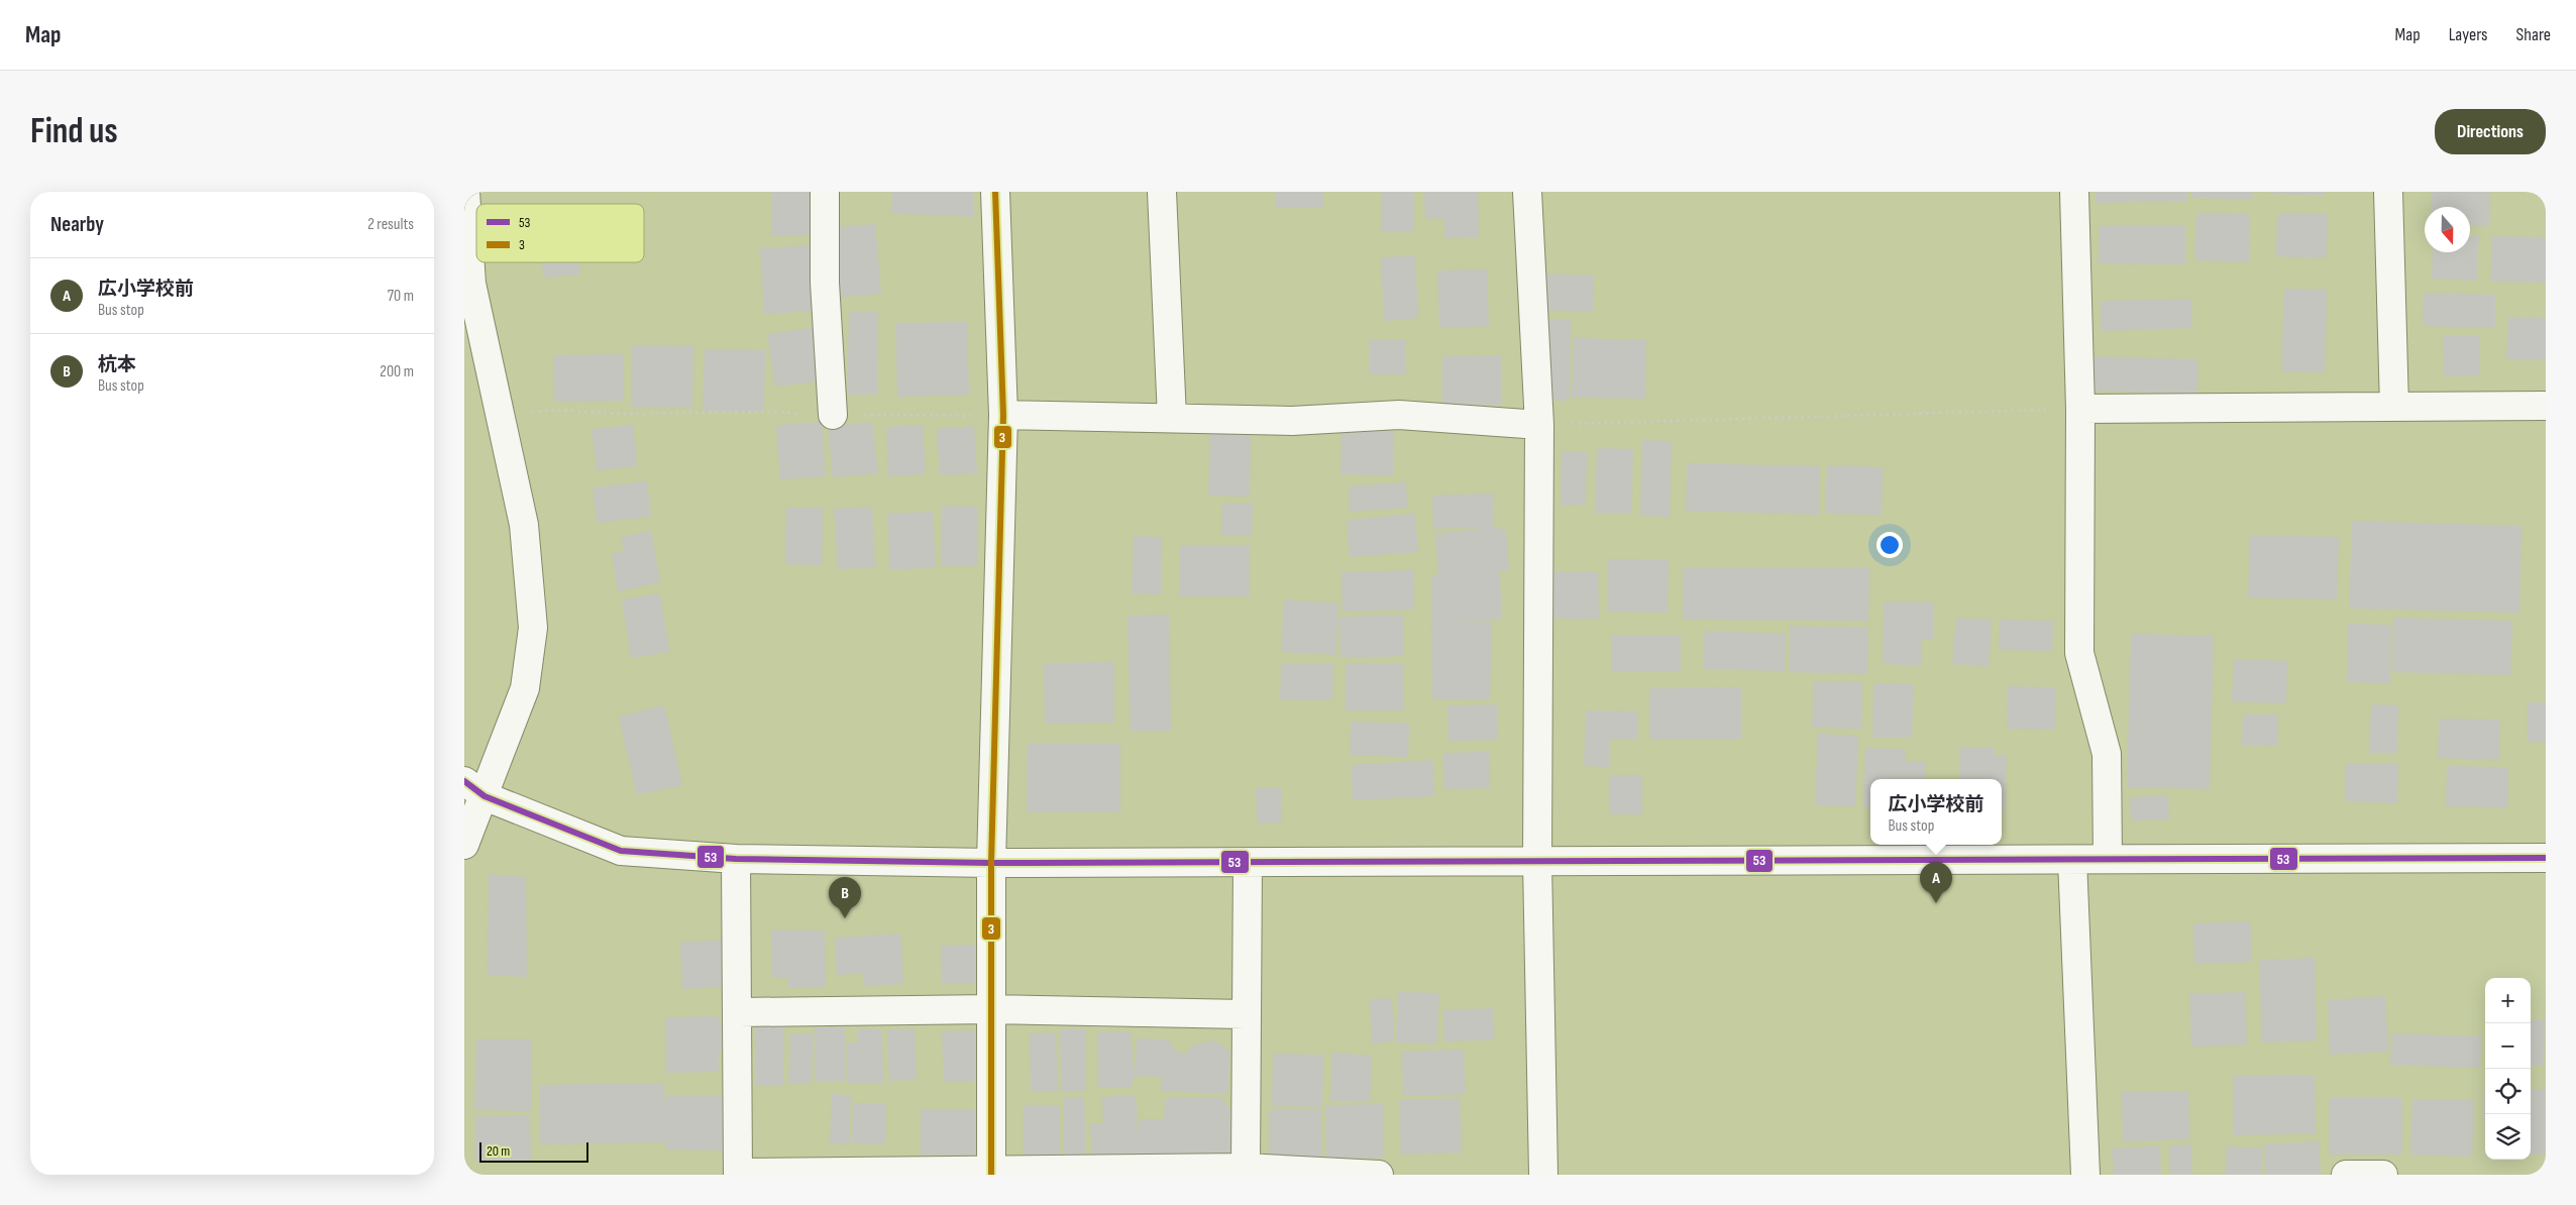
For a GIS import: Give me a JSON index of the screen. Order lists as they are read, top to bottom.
{
  "lines": ["transit line 3", "transit line 53"],
  "legend": ["53", "3"],
  "scale_bar": "20 m",
  "north": "bottom",
  "page": {
    "header": "Map",
    "nav": ["Map", "Layers", "Share"],
    "buttons": "Directions",
    "title": "Find us",
    "heading": ["Nearby", "2 results"],
    "list": [
      {
        "mark": "A",
        "name": "広小学校前",
        "note": "Bus stop",
        "value": "70 m"
      },
      {
        "mark": "B",
        "name": "杭本",
        "note": "Bus stop",
        "value": "200 m"
      }
    ],
    "popup": ["広小学校前", "Bus stop"],
    "pins": ["A", "B"],
    "map_buttons": ["+", "−"],
    "scale": "20 m"
  }
}
